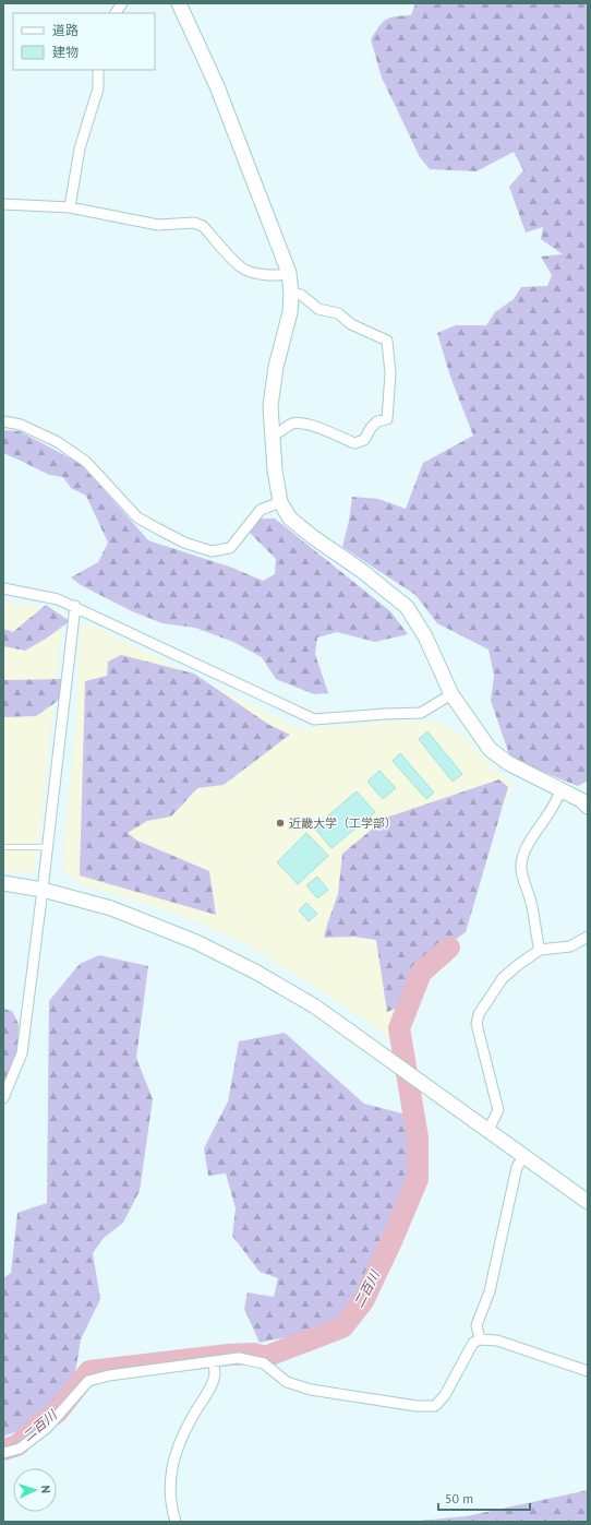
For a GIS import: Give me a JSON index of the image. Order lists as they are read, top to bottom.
{
  "water": ["二百川"],
  "places": ["近畿大学（工学部）"],
  "legend": ["道路", "建物"],
  "scale_bar": "50 m",
  "north": "right"
}
